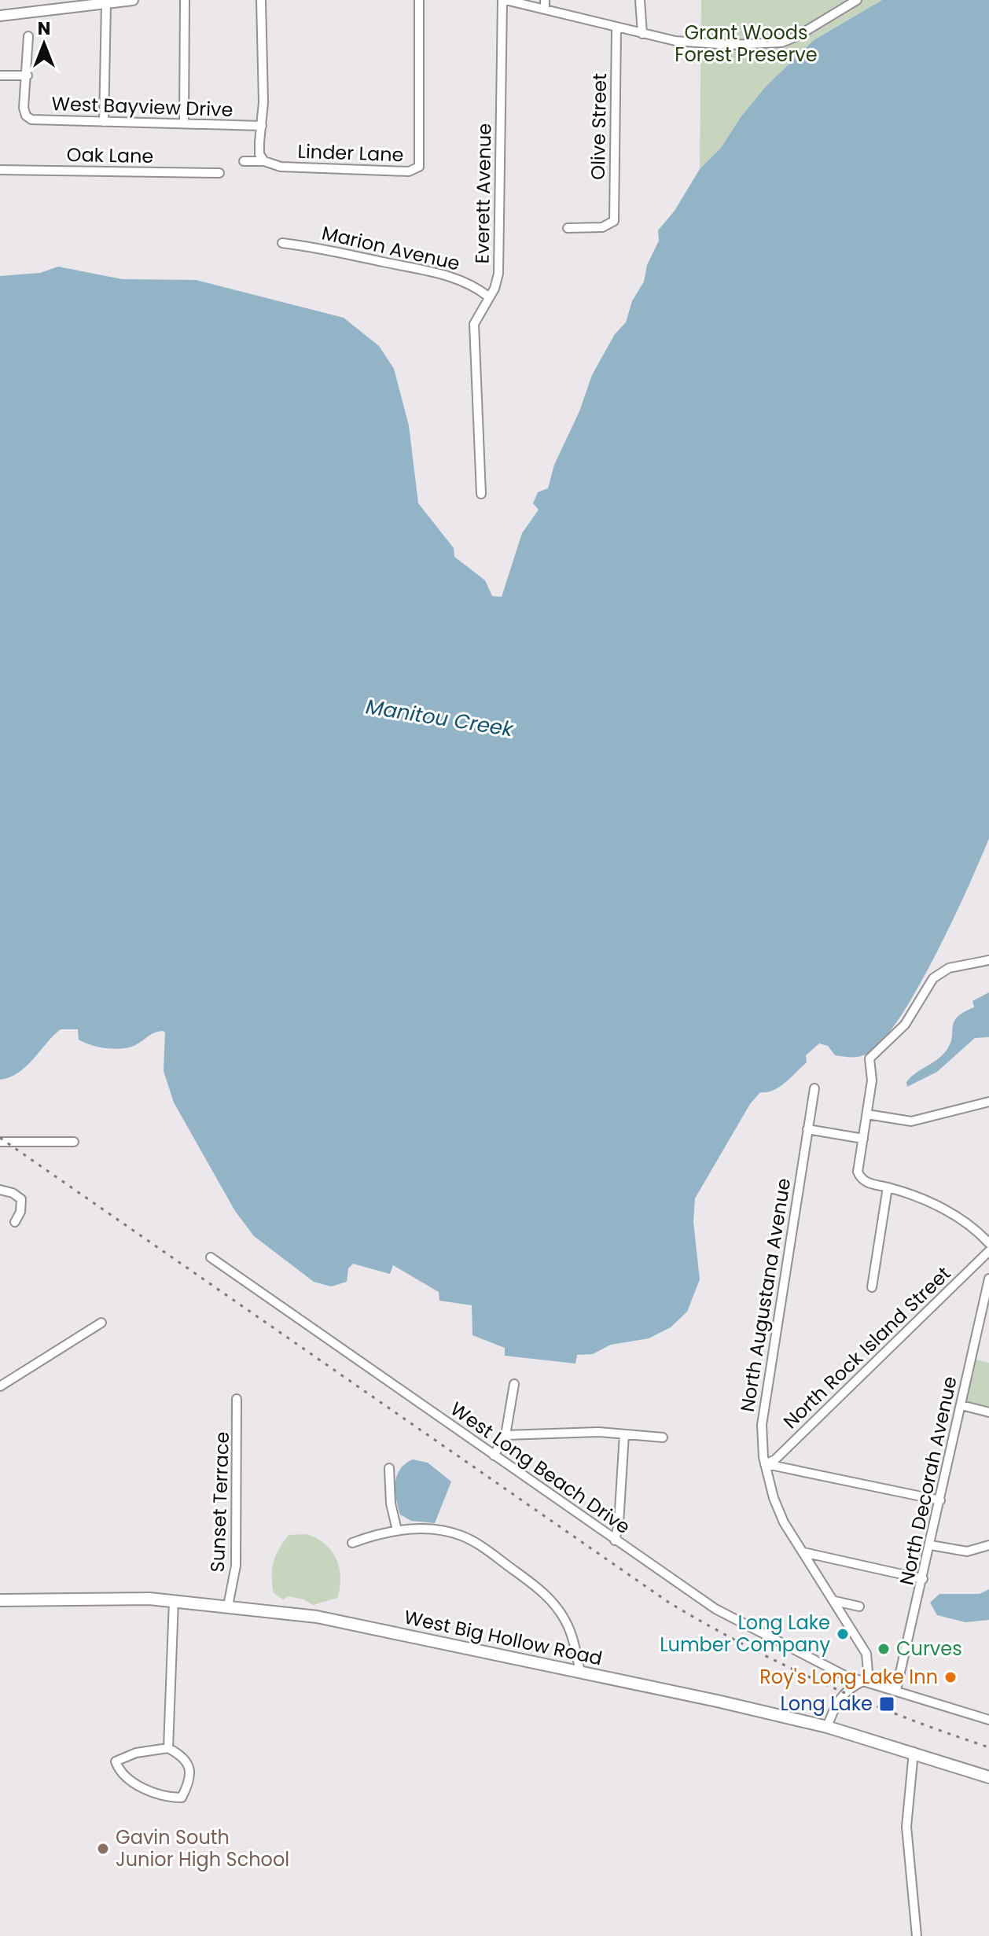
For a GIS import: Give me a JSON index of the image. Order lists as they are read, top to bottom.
{
  "streets": {
    "main road": ["West Big Hollow Road"],
    "street": [
      "West Bayview Drive",
      "Olive Street",
      "Linder Lane",
      "Oak Lane",
      "Everett Avenue",
      "Marion Avenue",
      "North Augustana Avenue",
      "North Rock Island Street",
      "West Long Beach Drive",
      "North Decorah Avenue",
      "Sunset Terrace"
    ]
  },
  "crossings": [
    ["Everett Avenue", "Marion Avenue"],
    ["North Augustana Avenue", "North Rock Island Street"],
    ["North Augustana Avenue", "West Long Beach Drive"],
    ["West Long Beach Drive", "North Decorah Avenue"],
    ["Sunset Terrace", "West Big Hollow Road"]
  ],
  "water": ["Manitou Creek"],
  "parks": ["Grant Woods Forest Preserve"],
  "places": {
    "other": [
      "Long Lake Lumber Company",
      "Curves",
      "Roy's Long Lake Inn",
      "Gavin South Junior High School"
    ],
    "transit": ["Long Lake"]
  },
  "north": "top"
}
